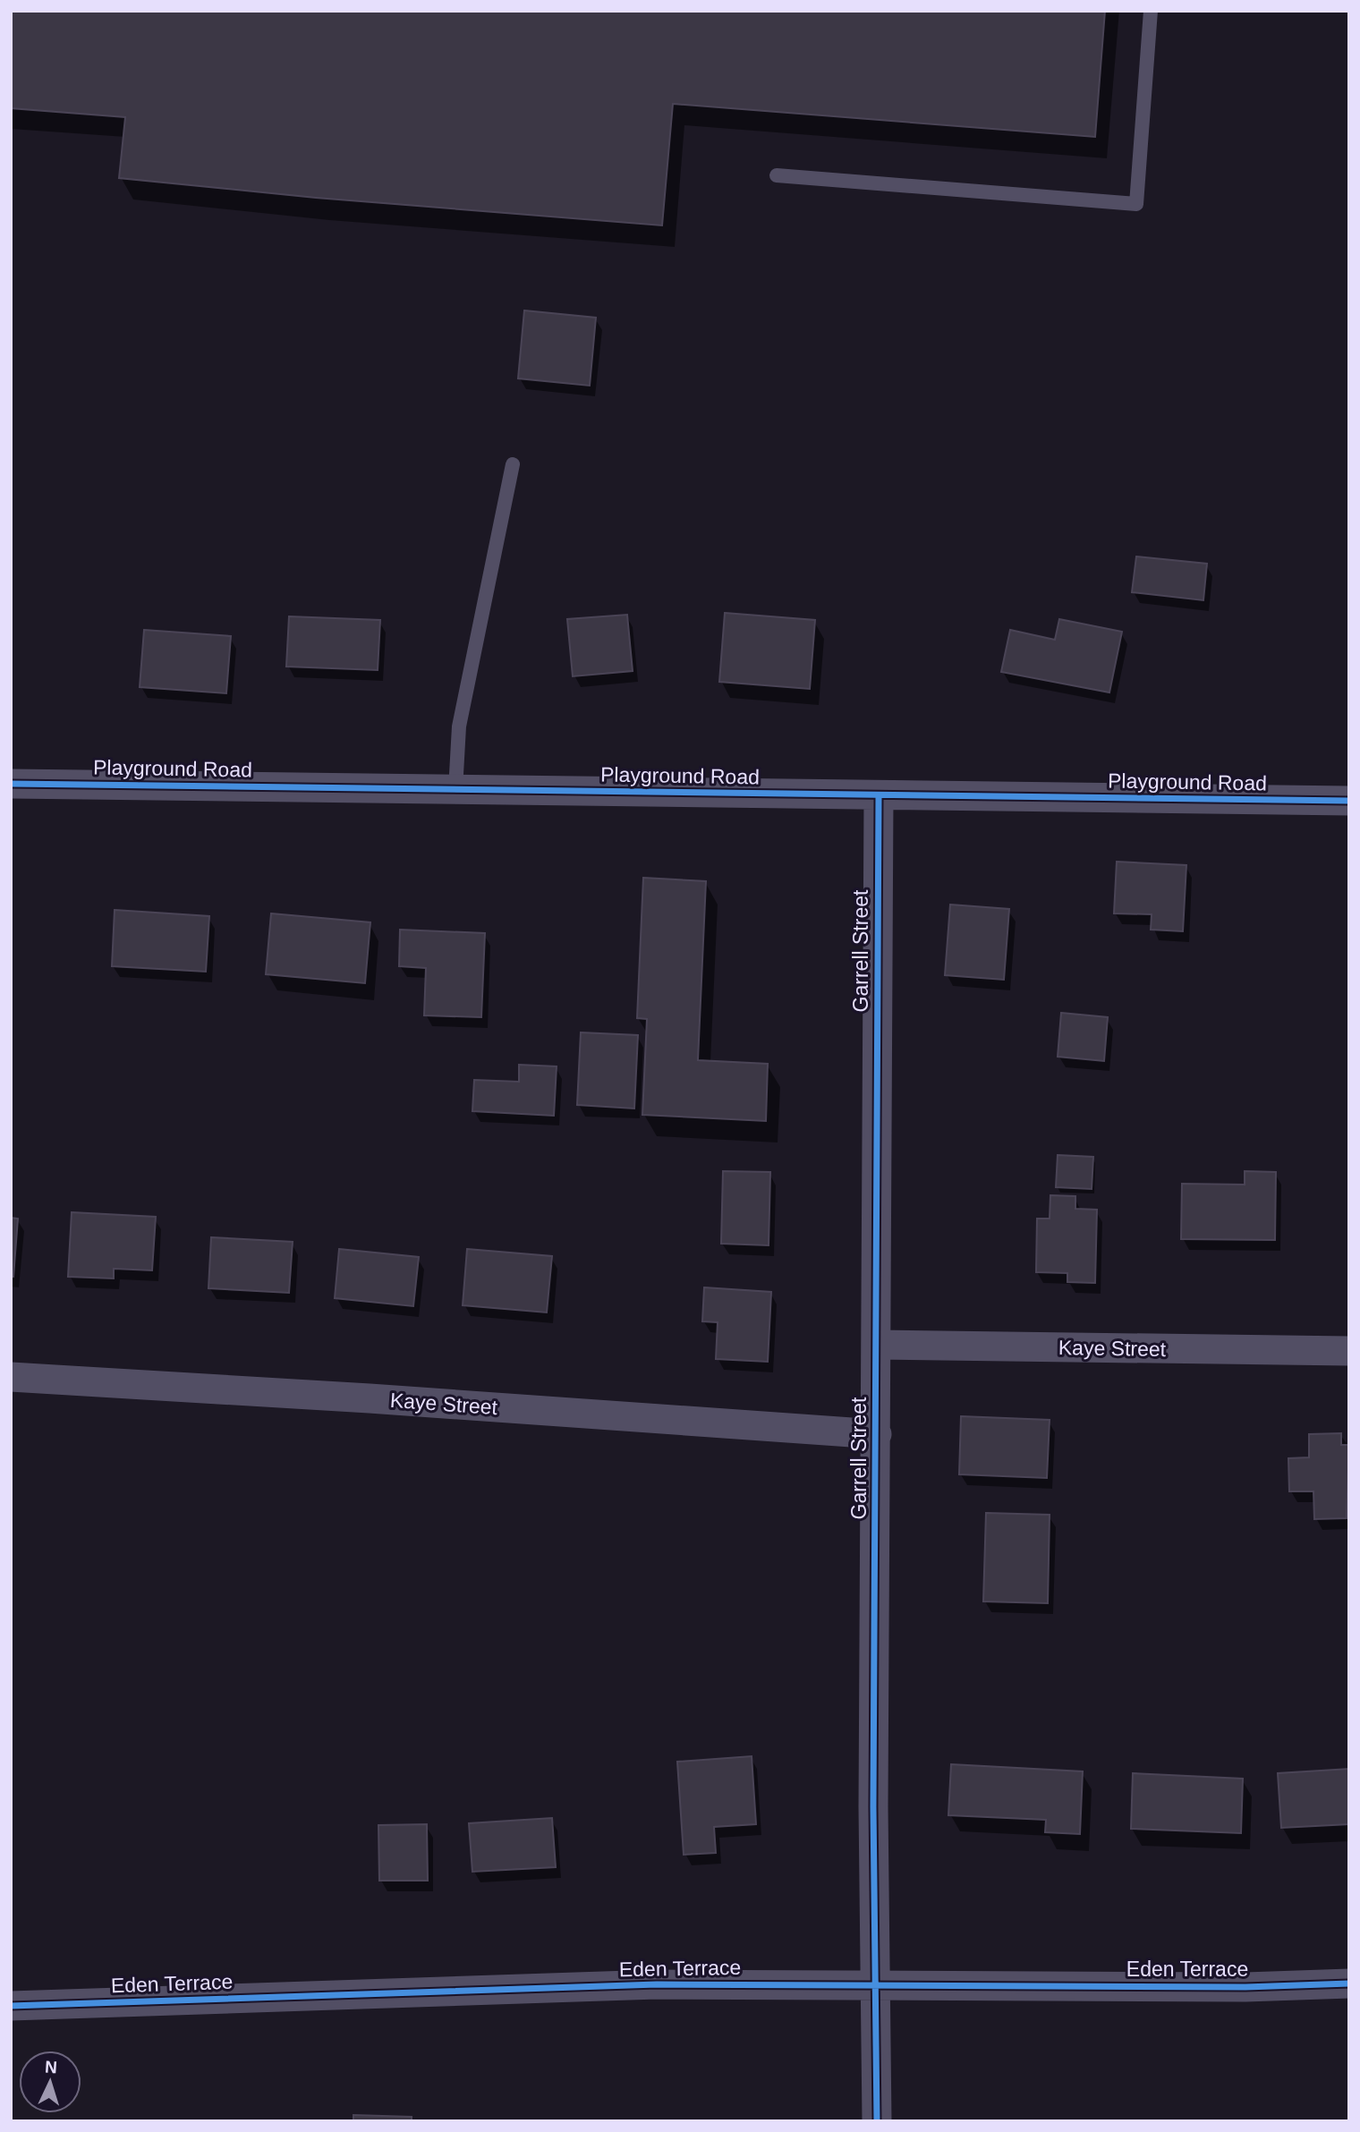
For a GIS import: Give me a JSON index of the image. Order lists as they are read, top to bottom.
{
  "streets": {
    "street": [
      "Playground Road",
      "Garrell Street",
      "Kaye Street",
      "Eden Terrace"
    ]
  },
  "crossings": [
    ["Playground Road", "Garrell Street"],
    ["Garrell Street", "Kaye Street"],
    ["Garrell Street", "Eden Terrace"]
  ],
  "north": "top"
}
